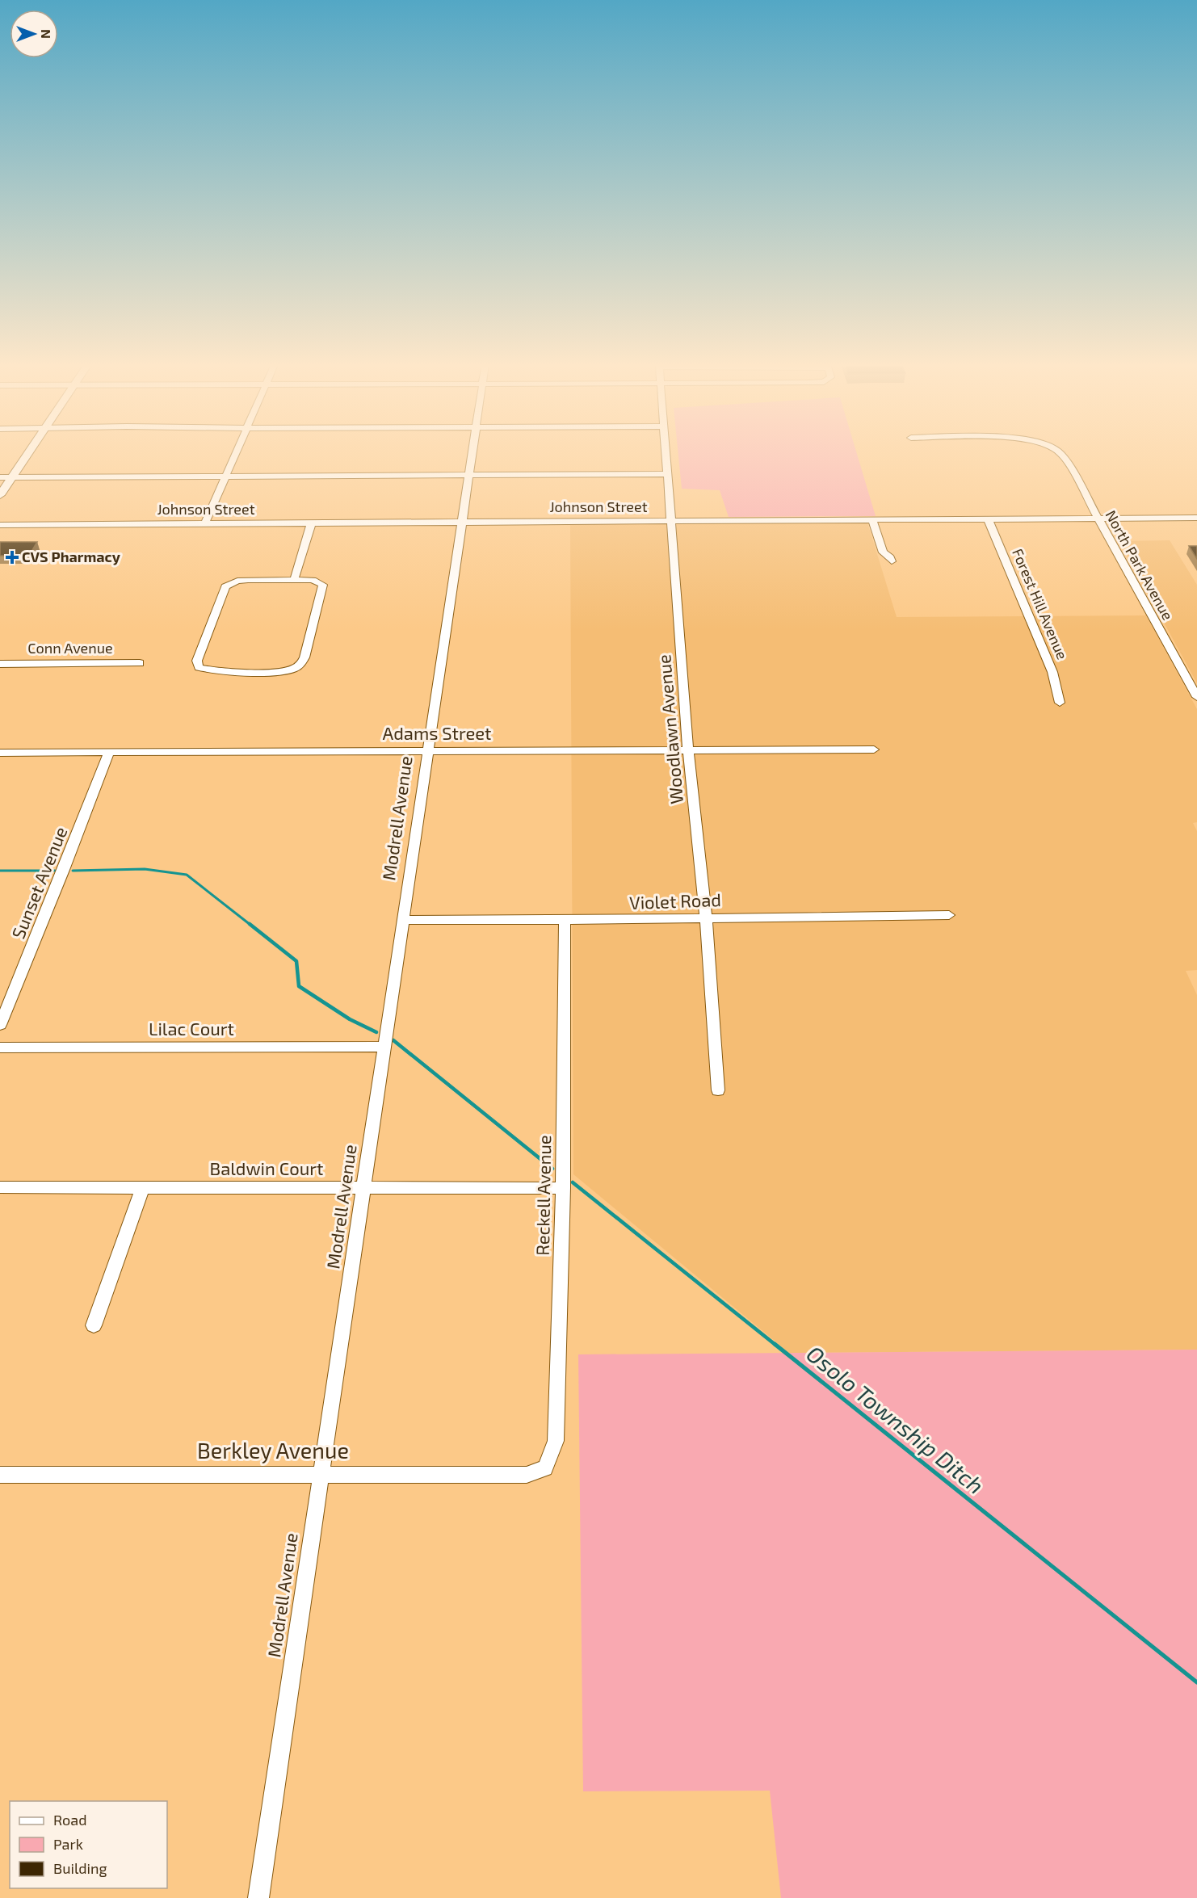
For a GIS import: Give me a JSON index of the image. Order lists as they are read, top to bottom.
{
  "streets": {
    "street": [
      "Johnson Street",
      "North Park Avenue",
      "Forest Hill Avenue",
      "Conn Avenue",
      "Woodlawn Avenue",
      "Adams Street",
      "Modrell Avenue",
      "Sunset Avenue",
      "Violet Road",
      "Lilac Court",
      "Baldwin Court",
      "Reckell Avenue",
      "Berkley Avenue"
    ]
  },
  "crossings": [
    ["Johnson Street", "North Park Avenue"],
    ["Johnson Street", "Forest Hill Avenue"],
    ["Johnson Street", "Woodlawn Avenue"],
    ["Johnson Street", "Modrell Avenue"],
    ["Woodlawn Avenue", "Adams Street"],
    ["Woodlawn Avenue", "Violet Road"],
    ["Adams Street", "Modrell Avenue"],
    ["Adams Street", "Sunset Avenue"],
    ["Modrell Avenue", "Violet Road"],
    ["Modrell Avenue", "Lilac Court"],
    ["Modrell Avenue", "Baldwin Court"],
    ["Modrell Avenue", "Berkley Avenue"],
    ["Violet Road", "Reckell Avenue"],
    ["Baldwin Court", "Reckell Avenue"],
    ["Reckell Avenue", "Berkley Avenue"]
  ],
  "water": ["Osolo Township Ditch"],
  "places": {
    "health": ["CVS Pharmacy"]
  },
  "legend": ["Road", "Park", "Building"],
  "north": "right"
}
